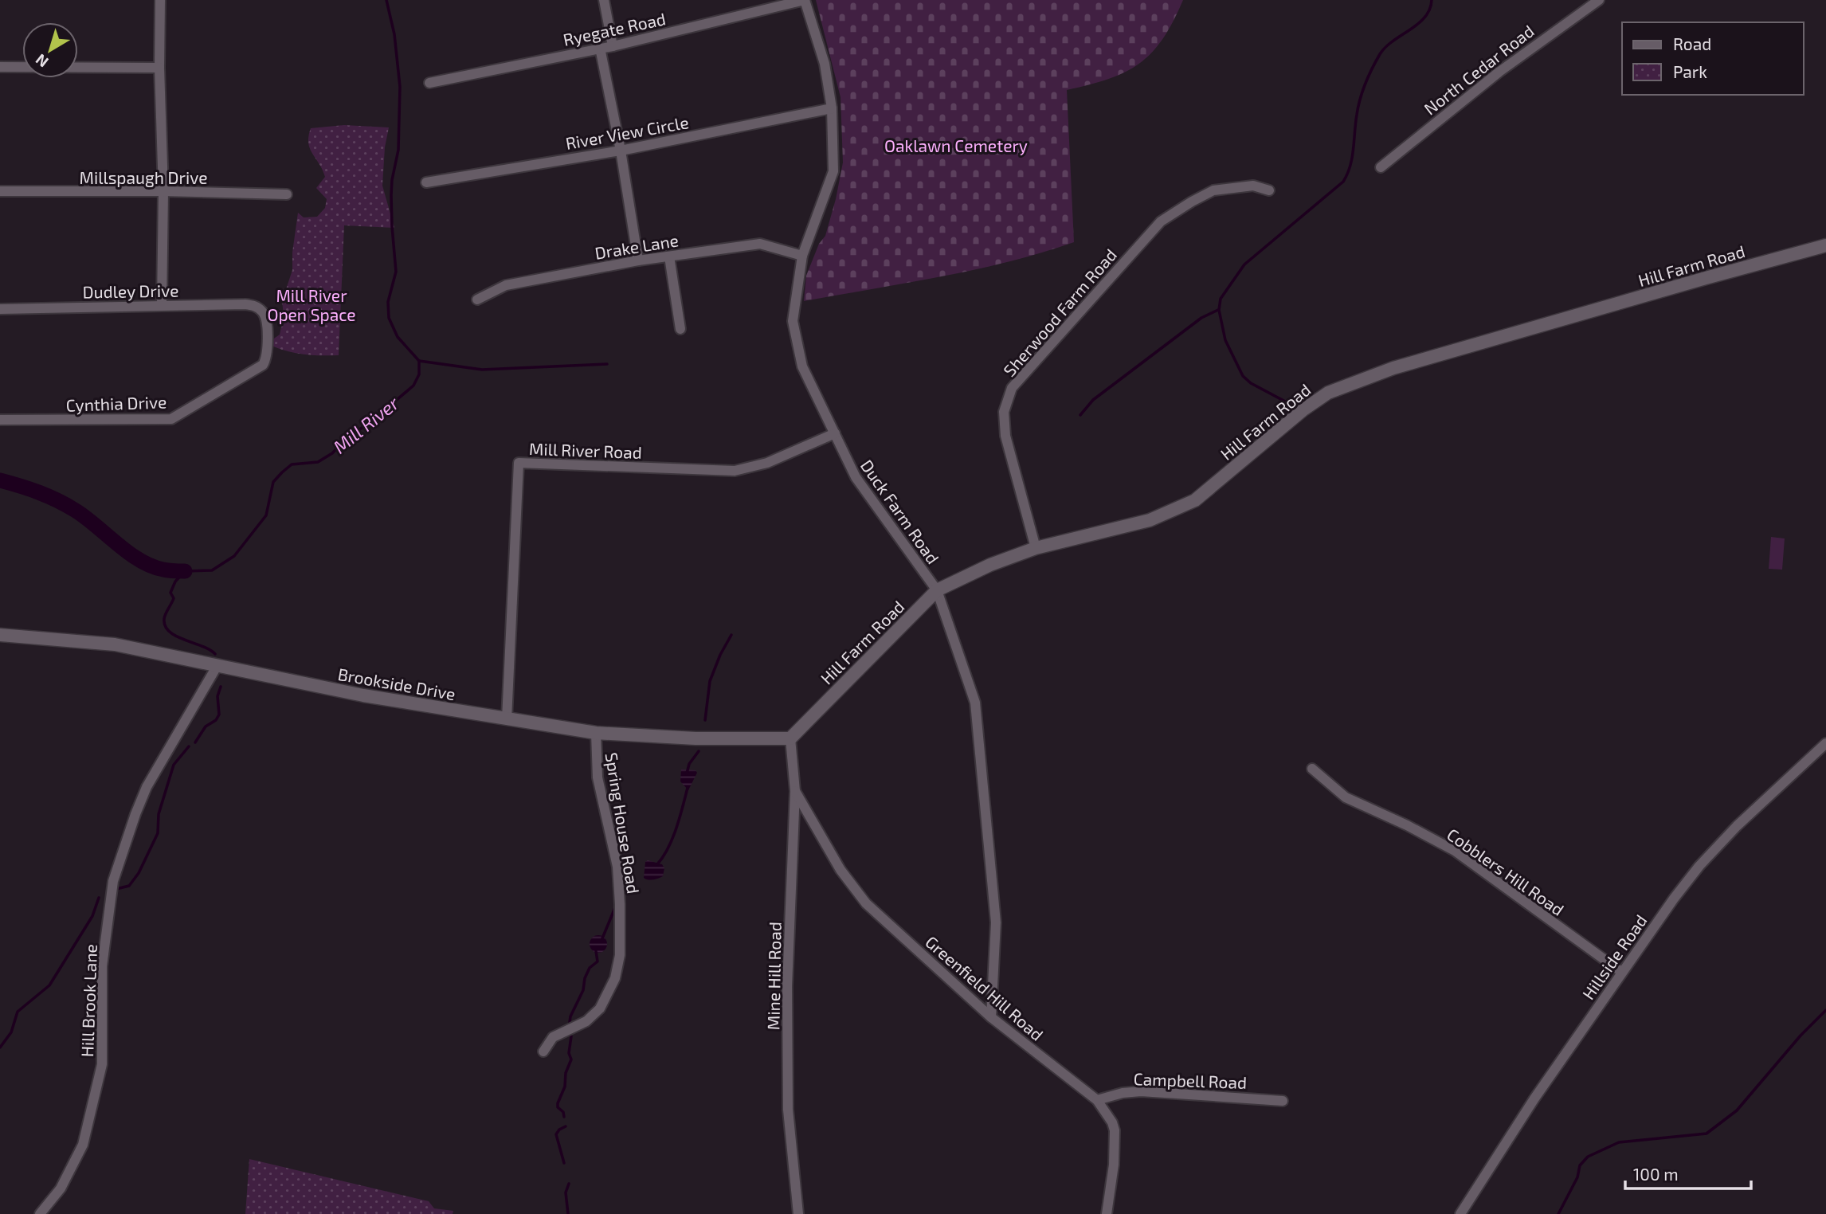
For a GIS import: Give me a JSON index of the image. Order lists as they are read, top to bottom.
{
  "streets": {
    "main road": ["Hill Farm Road", "Brookside Drive"],
    "street": [
      "Ryegate Road",
      "North Cedar Road",
      "River View Circle",
      "Millspaugh Drive",
      "Drake Lane",
      "Dudley Drive",
      "Sherwood Farm Road",
      "Cynthia Drive",
      "Mill River Road",
      "Duck Farm Road",
      "Spring House Road",
      "Cobblers Hill Road",
      "Hillside Road",
      "Mine Hill Road",
      "Greenfield Hill Road",
      "Hill Brook Lane",
      "Campbell Road"
    ]
  },
  "crossings": [
    ["Ryegate Road", "Duck Farm Road"],
    ["River View Circle", "Duck Farm Road"],
    ["Drake Lane", "Duck Farm Road"],
    ["Hill Farm Road", "Sherwood Farm Road"],
    ["Hill Farm Road", "Duck Farm Road"],
    ["Hill Farm Road", "Brookside Drive"],
    ["Hill Farm Road", "Mine Hill Road"],
    ["Dudley Drive", "Cynthia Drive"],
    ["Mill River Road", "Duck Farm Road"],
    ["Mill River Road", "Brookside Drive"],
    ["Duck Farm Road", "Greenfield Hill Road"],
    ["Brookside Drive", "Spring House Road"],
    ["Brookside Drive", "Mine Hill Road"],
    ["Brookside Drive", "Hill Brook Lane"],
    ["Cobblers Hill Road", "Hillside Road"],
    ["Mine Hill Road", "Greenfield Hill Road"],
    ["Greenfield Hill Road", "Campbell Road"]
  ],
  "water": ["Mill River"],
  "parks": ["Oaklawn Cemetery", "Mill River Open Space"],
  "legend": ["Road", "Park"],
  "scale_bar": "100 m",
  "north": "bottom left"
}
